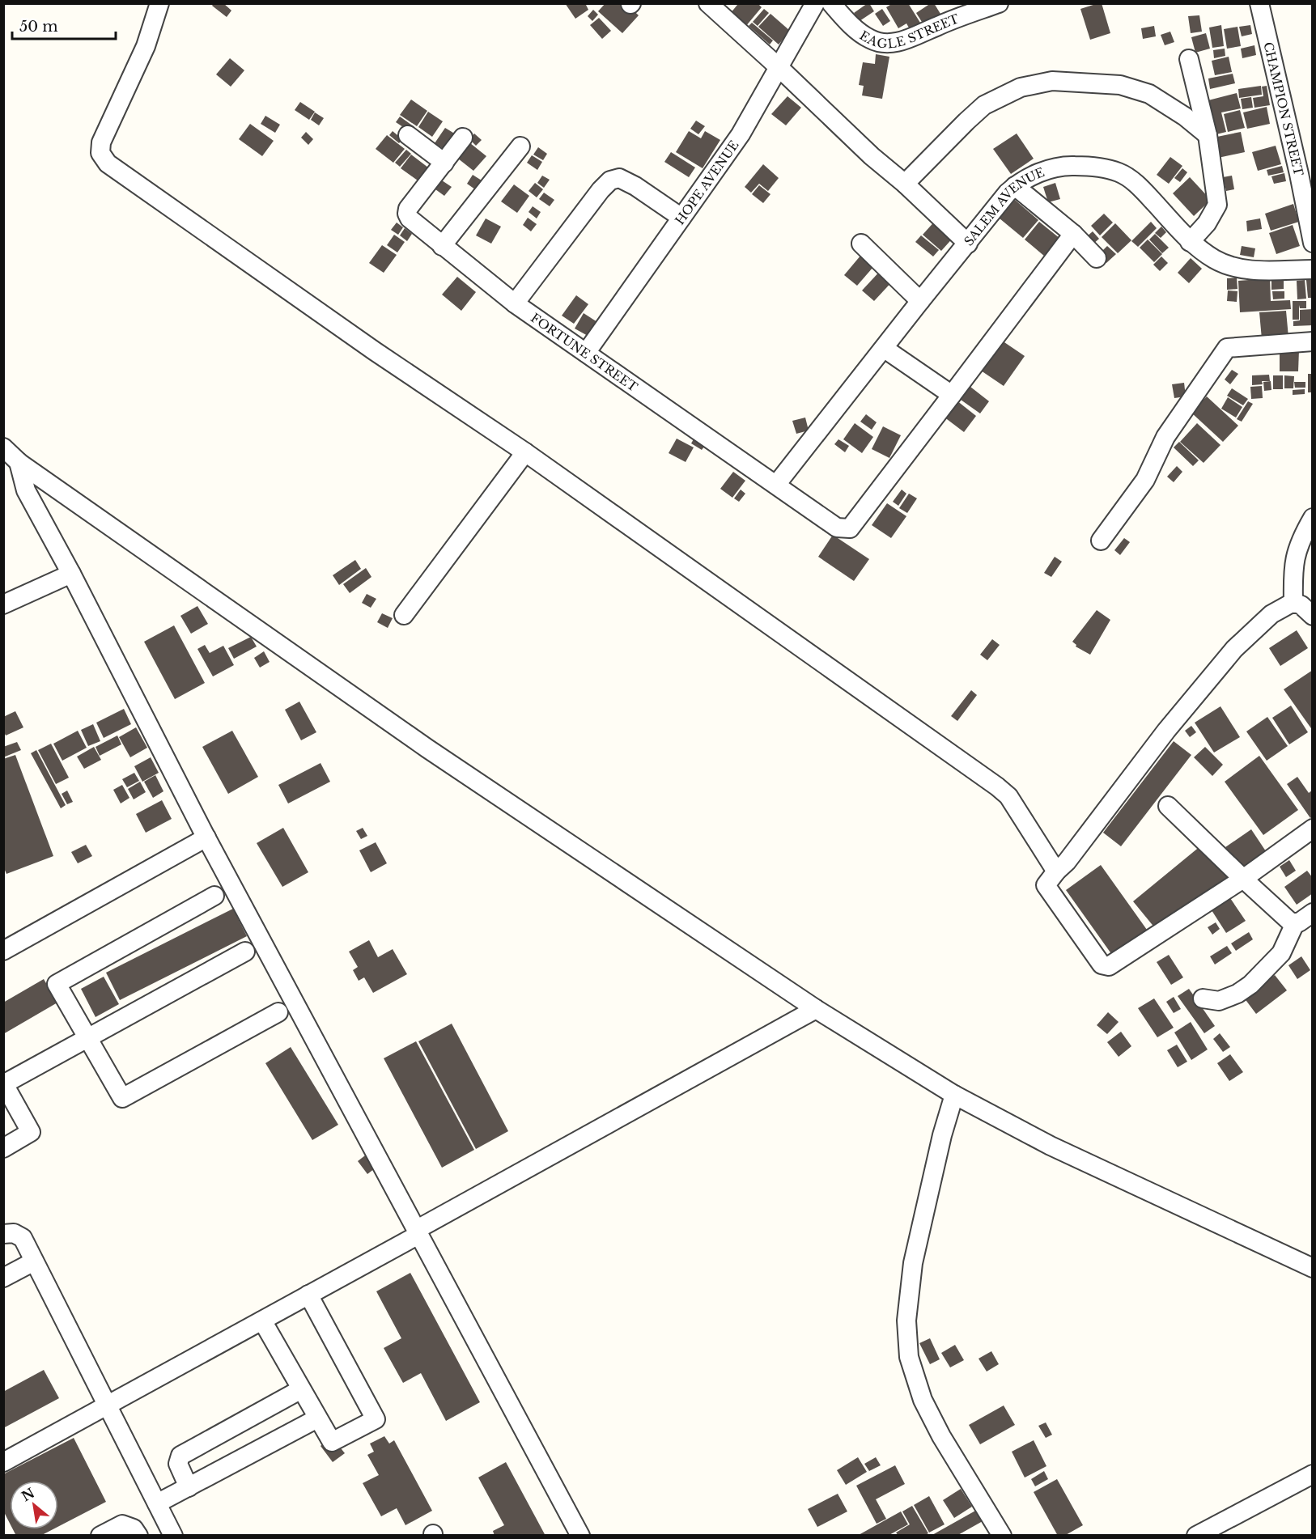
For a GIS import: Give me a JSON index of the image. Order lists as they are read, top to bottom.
{
  "streets": {
    "street": [
      "EAGLE STREET",
      "CHAMPION STREET",
      "HOPE AVENUE",
      "SALEM AVENUE",
      "FORTUNE STREET"
    ]
  },
  "crossings": [
    ["HOPE AVENUE", "FORTUNE STREET"],
    ["SALEM AVENUE", "FORTUNE STREET"]
  ],
  "scale_bar": "50 m",
  "north": "top left"
}
